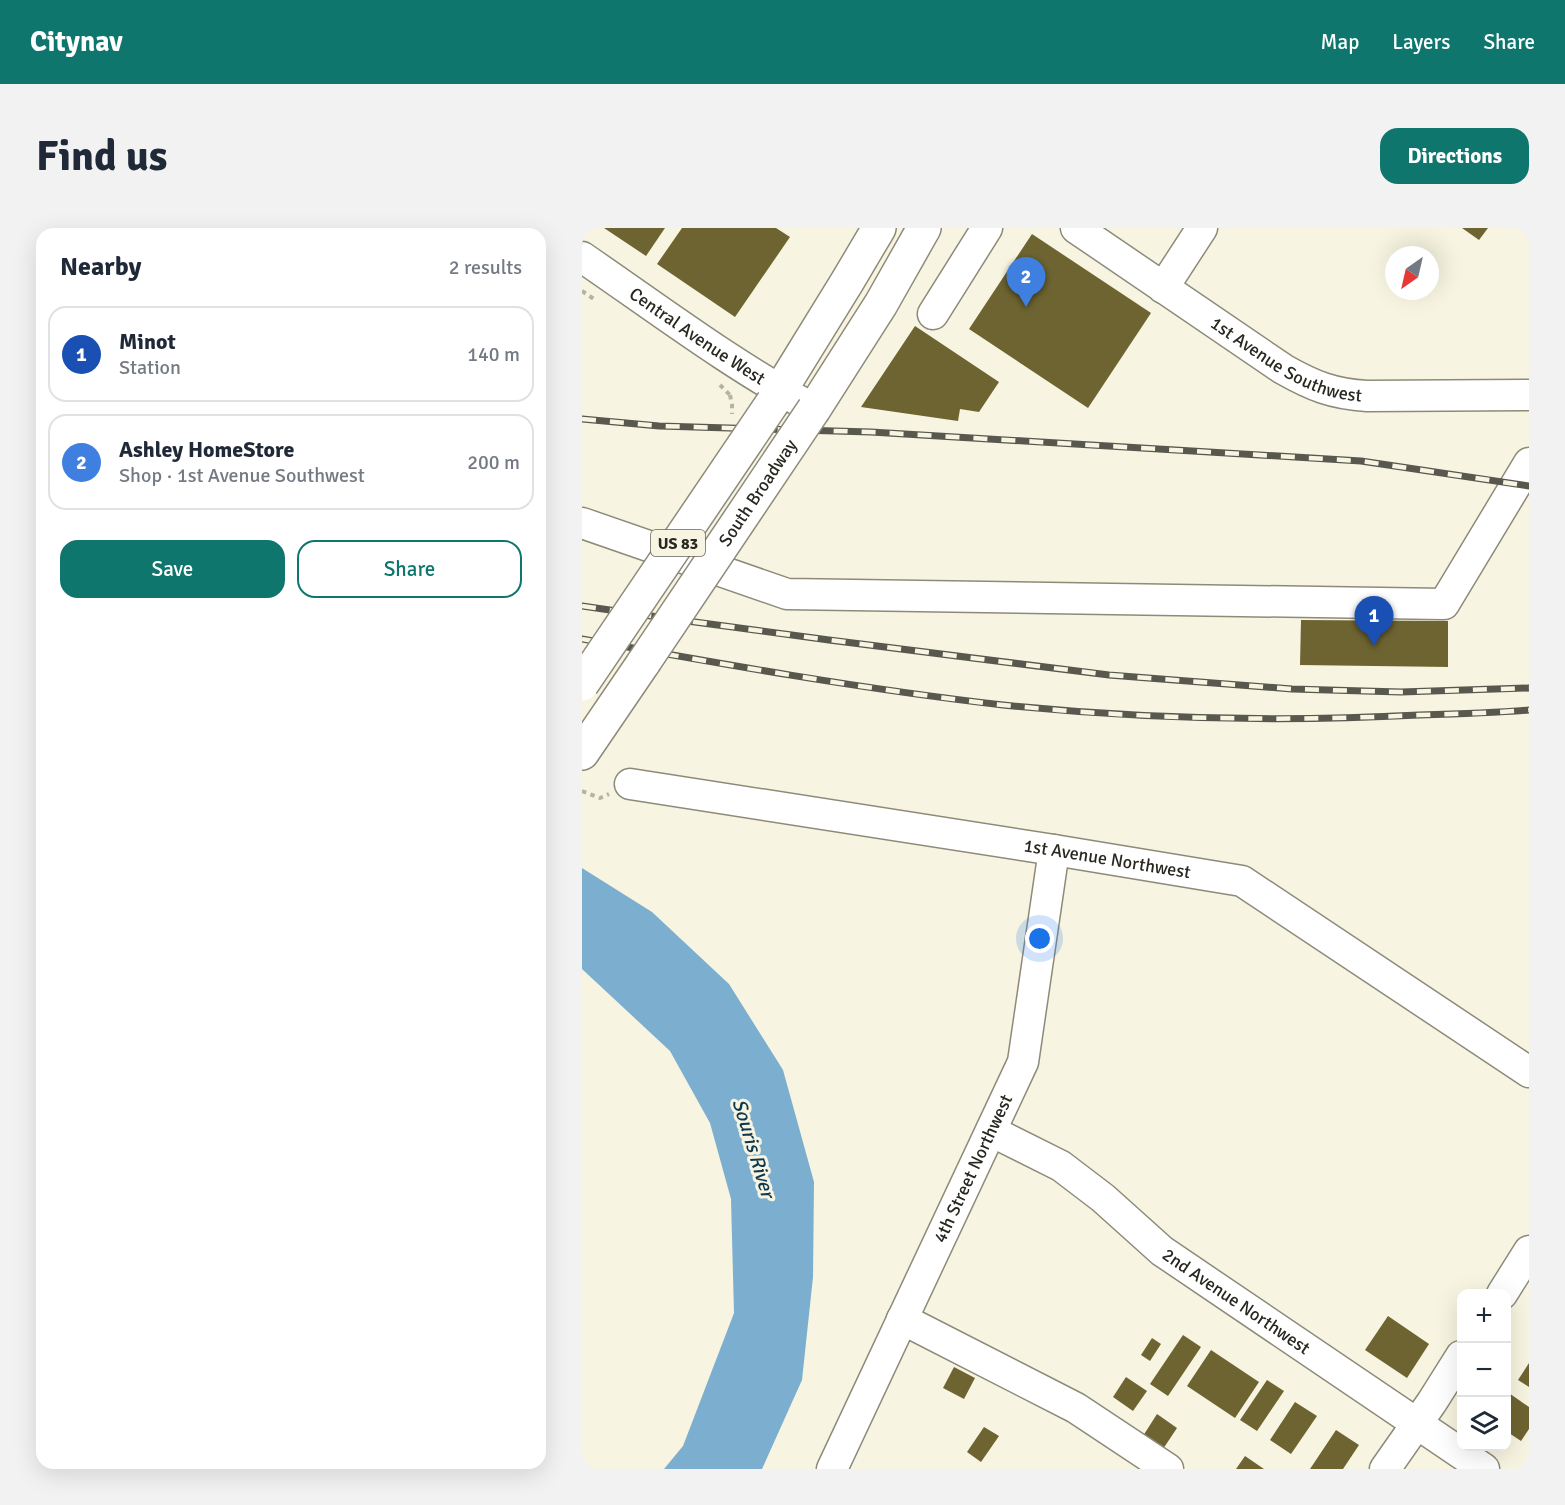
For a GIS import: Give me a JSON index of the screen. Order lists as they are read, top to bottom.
{
  "streets": {
    "main road": ["South Broadway", "US 83"],
    "street": [
      "Central Avenue West",
      "1st Avenue Southwest",
      "1st Avenue Northwest",
      "4th Street Northwest",
      "2nd Avenue Northwest"
    ]
  },
  "crossings": [
    ["Central Avenue West", "South Broadway"],
    ["1st Avenue Northwest", "4th Street Northwest"],
    ["4th Street Northwest", "2nd Avenue Northwest"]
  ],
  "water": ["Souris River"],
  "north": "bottom left",
  "page": {
    "header": "Citynav",
    "nav": ["Map", "Layers", "Share"],
    "buttons": [
      "Directions",
      ["Save", "Share"]
    ],
    "title": "Find us",
    "heading": ["Nearby", "2 results"],
    "pins": ["2", "1"],
    "list": [
      {
        "mark": "1",
        "name": "Minot",
        "note": "Station",
        "value": "140 m"
      },
      {
        "mark": "2",
        "name": "Ashley HomeStore",
        "note": "Shop · 1st Avenue Southwest",
        "value": "200 m"
      }
    ],
    "map_buttons": ["+", "−"]
  }
}
